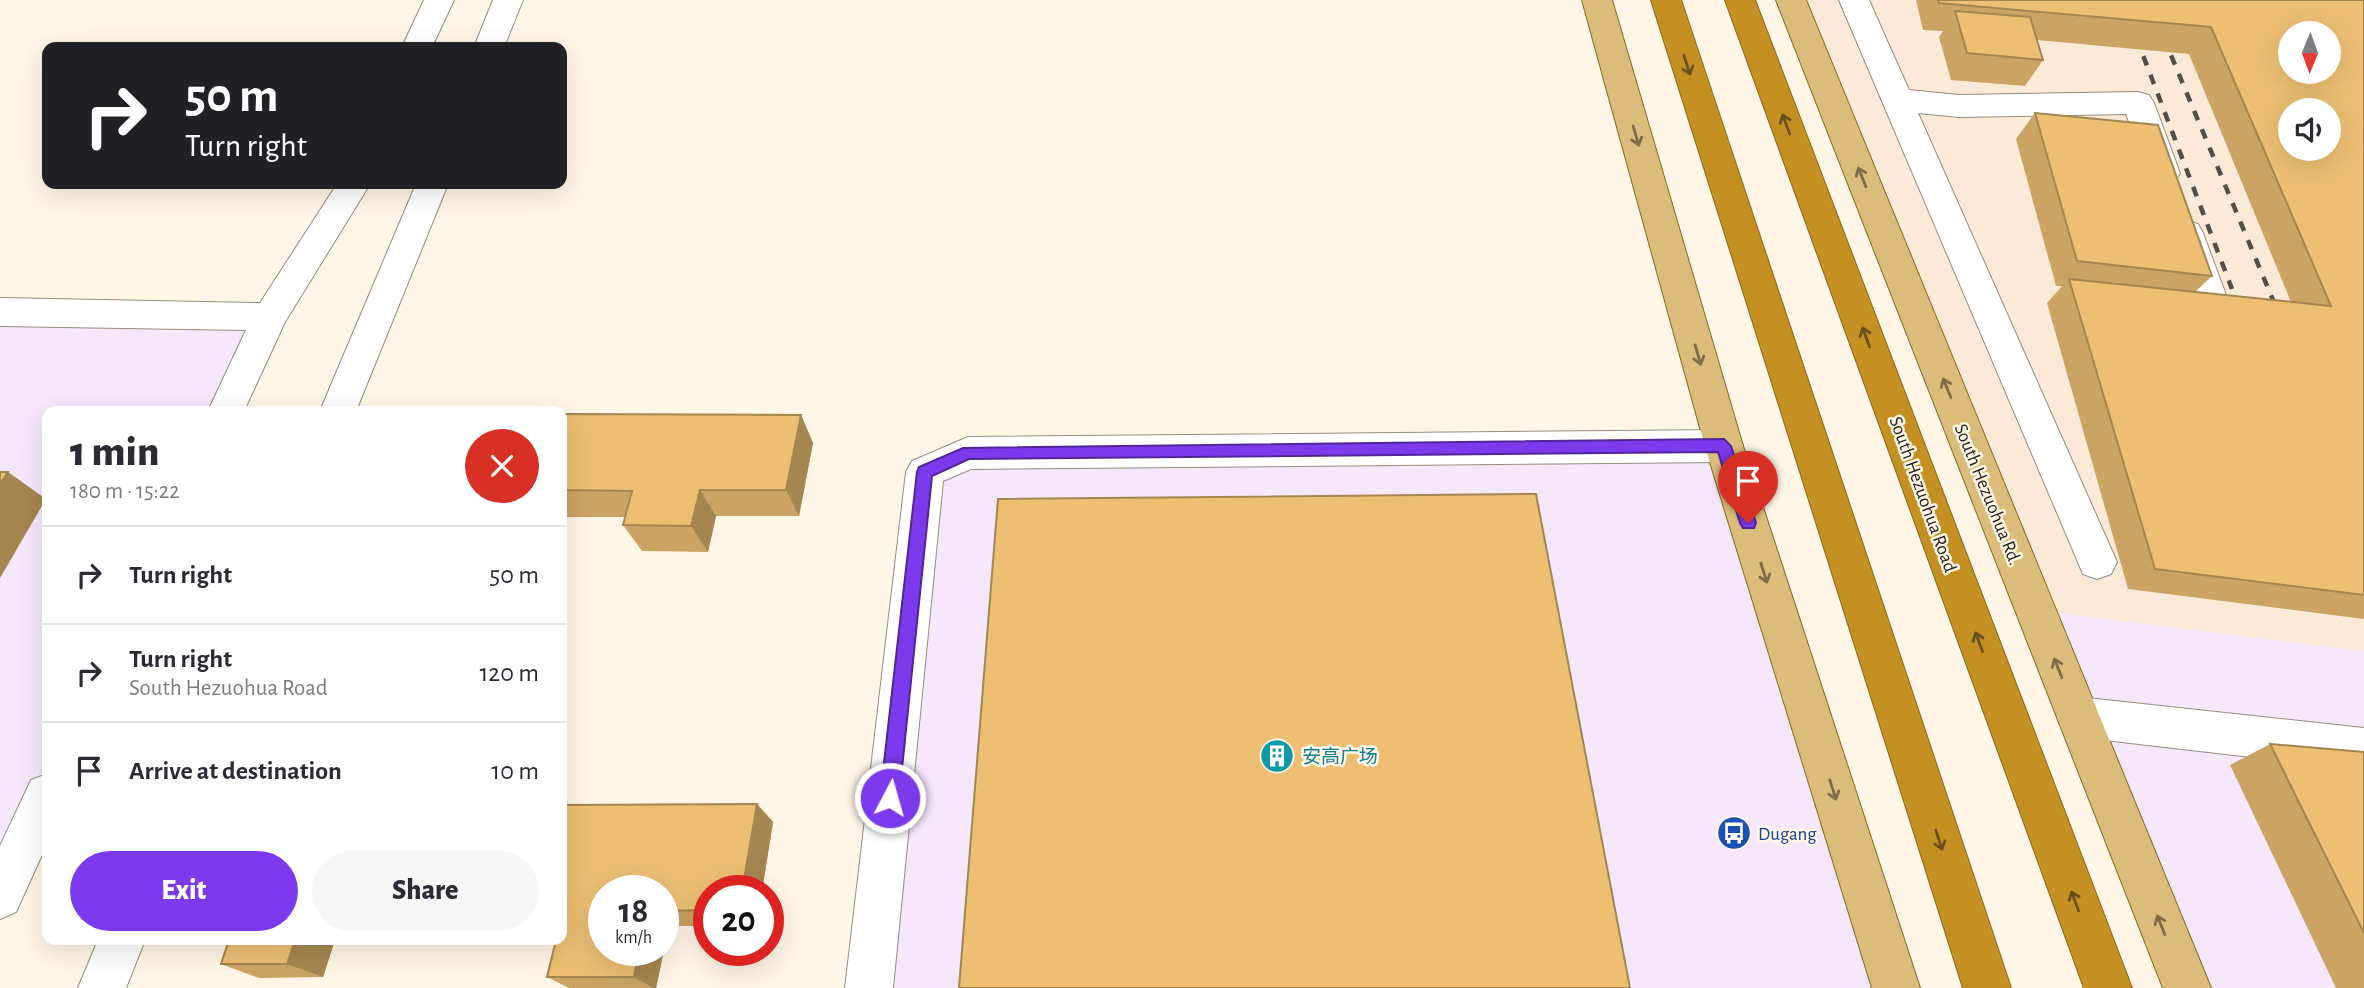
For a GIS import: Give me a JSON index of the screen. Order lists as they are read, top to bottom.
{
  "streets": {
    "highway": ["South Hezuohua Road"],
    "main road": ["South Hezuohua Rd."]
  },
  "places": {
    "building": ["安高广场"],
    "bus stop": ["Dugang"]
  },
  "north": "bottom",
  "page": {
    "turn": ["50 m", "Turn right"],
    "heading": ["1 min", "180 m · 15:22"],
    "list": [
      {
        "name": "Turn right",
        "value": "50 m"
      },
      {
        "name": "Turn right",
        "note": "South Hezuohua Road",
        "value": "120 m"
      },
      {
        "name": "Arrive at destination",
        "value": "10 m"
      }
    ],
    "buttons": ["Exit", "Share"],
    "speed": "18 km/h",
    "limit": "20"
  }
}
